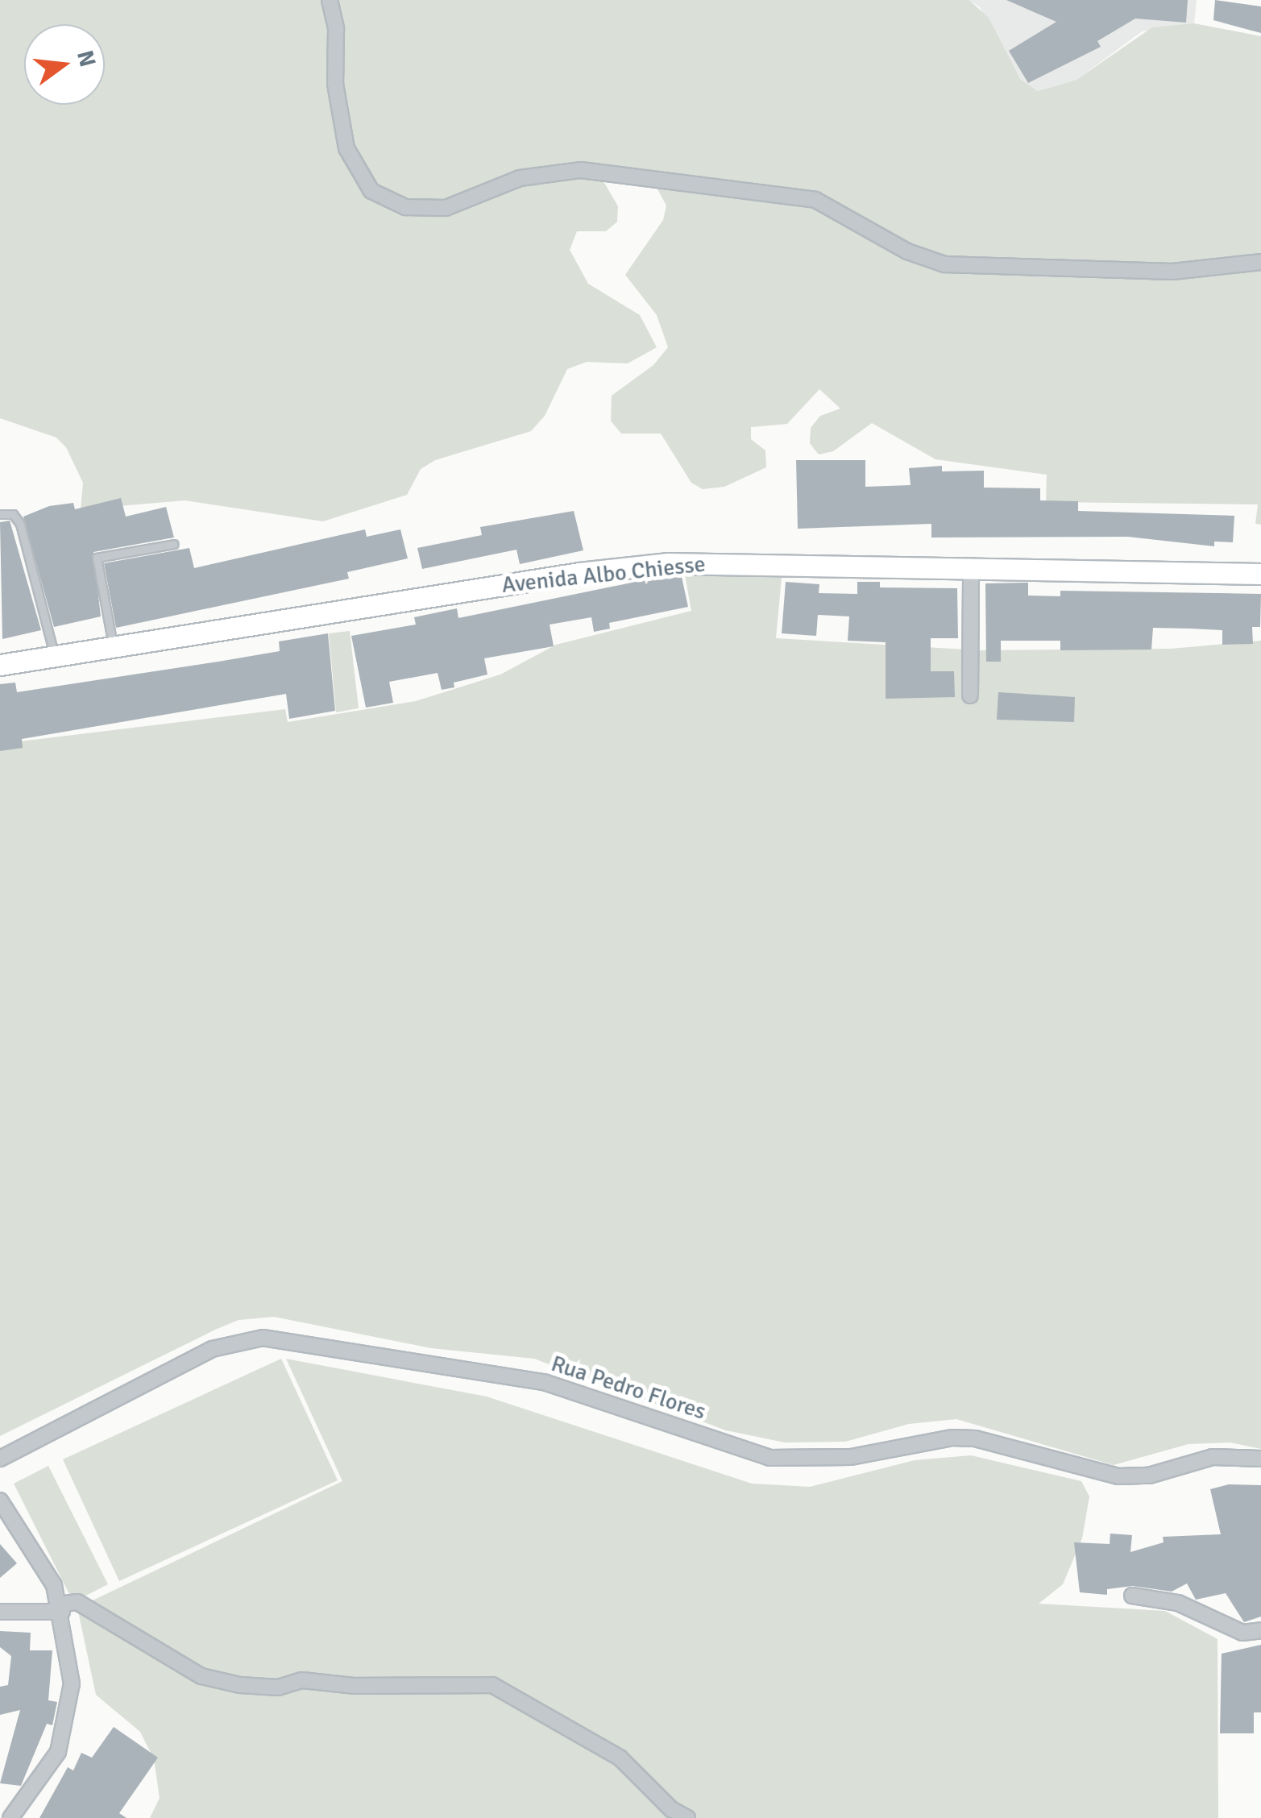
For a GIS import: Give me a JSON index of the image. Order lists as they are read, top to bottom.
{
  "streets": {
    "street": ["Avenida Albo Chiesse", "Rua Pedro Flores"]
  },
  "north": "right"
}
